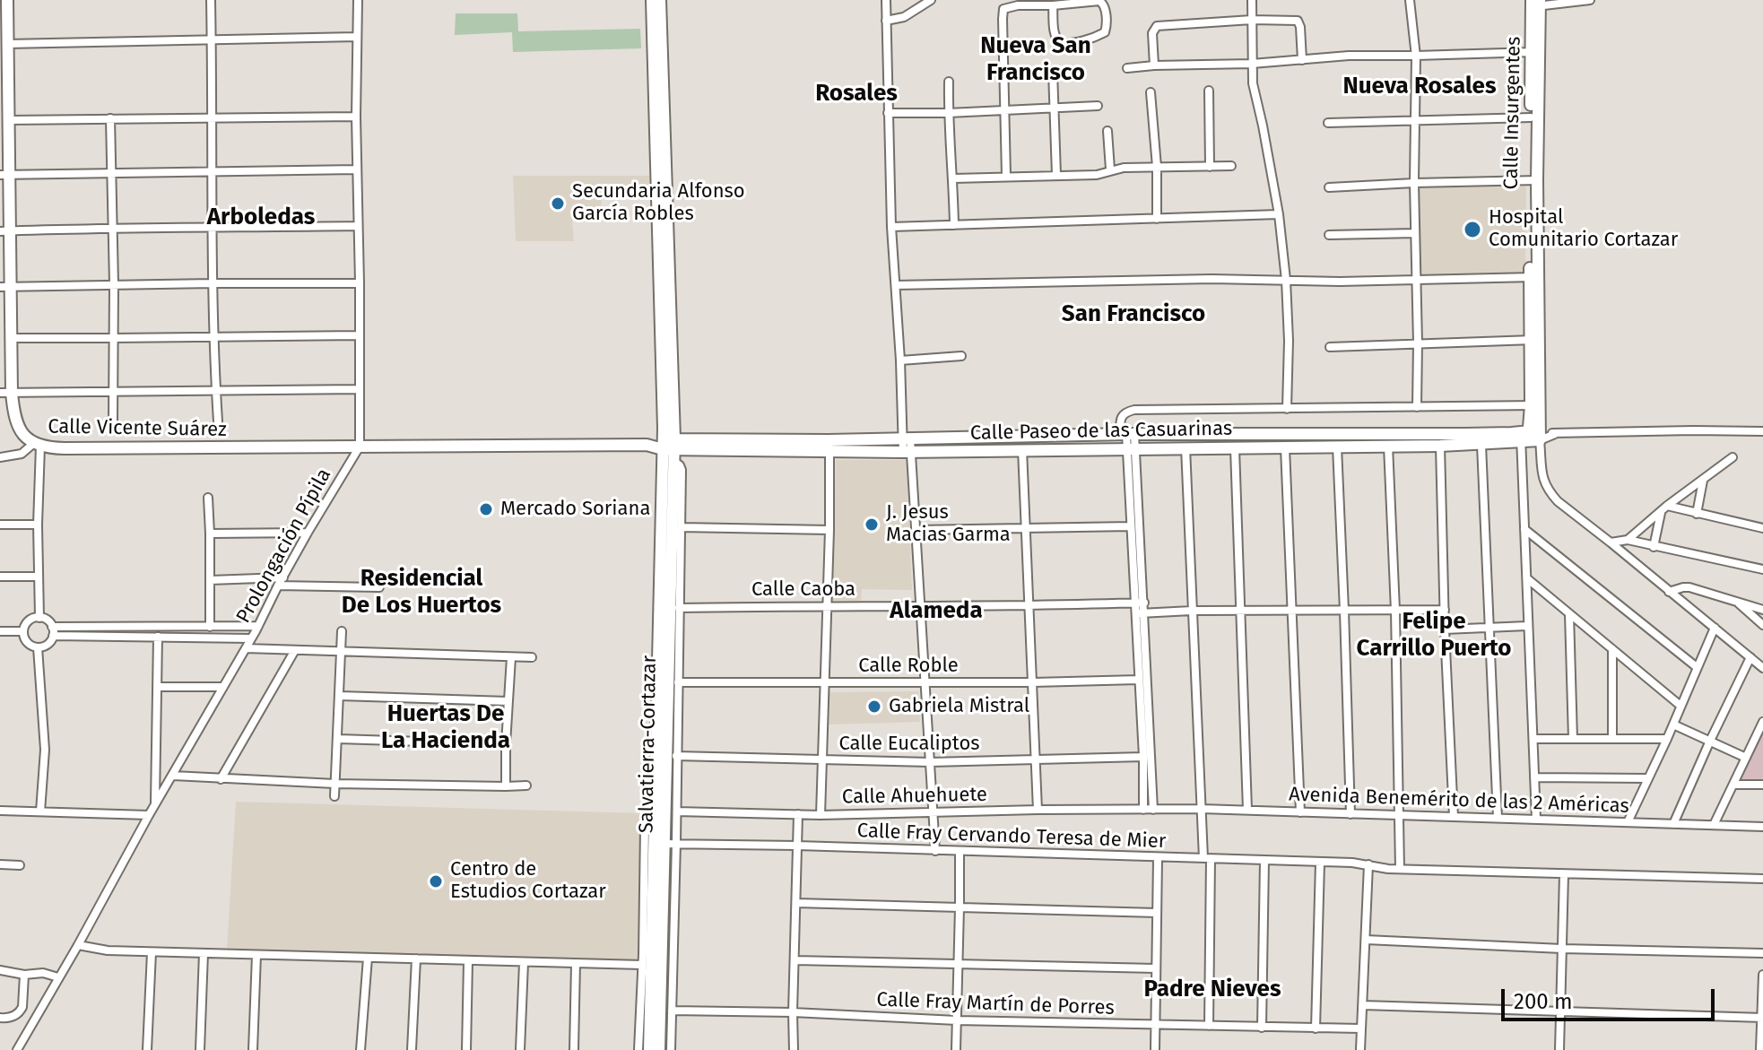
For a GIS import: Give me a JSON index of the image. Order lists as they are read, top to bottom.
{
  "streets": {
    "main road": [
      "Calle Insurgentes",
      "Calle Vicente Suárez",
      "Calle Paseo de las Casuarinas",
      "Salvatierra-Cortazar"
    ],
    "street": [
      "Prolongación Pípila",
      "Calle Caoba",
      "Calle Roble",
      "Calle Eucaliptos",
      "Calle Ahuehuete",
      "Avenida Benemérito de las 2 Américas",
      "Calle Fray Cervando Teresa de Mier",
      "Calle Fray Martín de Porres"
    ]
  },
  "crossings": [
    ["Calle Insurgentes", "Calle Paseo de las Casuarinas"],
    ["Calle Vicente Suárez", "Calle Paseo de las Casuarinas"],
    ["Calle Vicente Suárez", "Prolongación Pípila"],
    ["Calle Vicente Suárez", "Salvatierra-Cortazar"],
    ["Calle Paseo de las Casuarinas", "Salvatierra-Cortazar"],
    ["Salvatierra-Cortazar", "Calle Ahuehuete"],
    ["Salvatierra-Cortazar", "Calle Fray Cervando Teresa de Mier"],
    ["Calle Ahuehuete", "Avenida Benemérito de las 2 Américas"]
  ],
  "districts": [
    "Nueva San Francisco",
    "Nueva Rosales",
    "Rosales",
    "Arboledas",
    "San Francisco",
    "Residencial De Los Huertos",
    "Alameda",
    "Felipe Carrillo Puerto",
    "Huertas De La Hacienda",
    "Padre Nieves"
  ],
  "places": [
    "Secundaria Alfonso García Robles",
    "Hospital Comunitario Cortazar",
    "Mercado Soriana",
    "J. Jesus Macias Garma",
    "Gabriela Mistral",
    "Centro de Estudios Cortazar"
  ],
  "scale_bar": "200 m"
}
